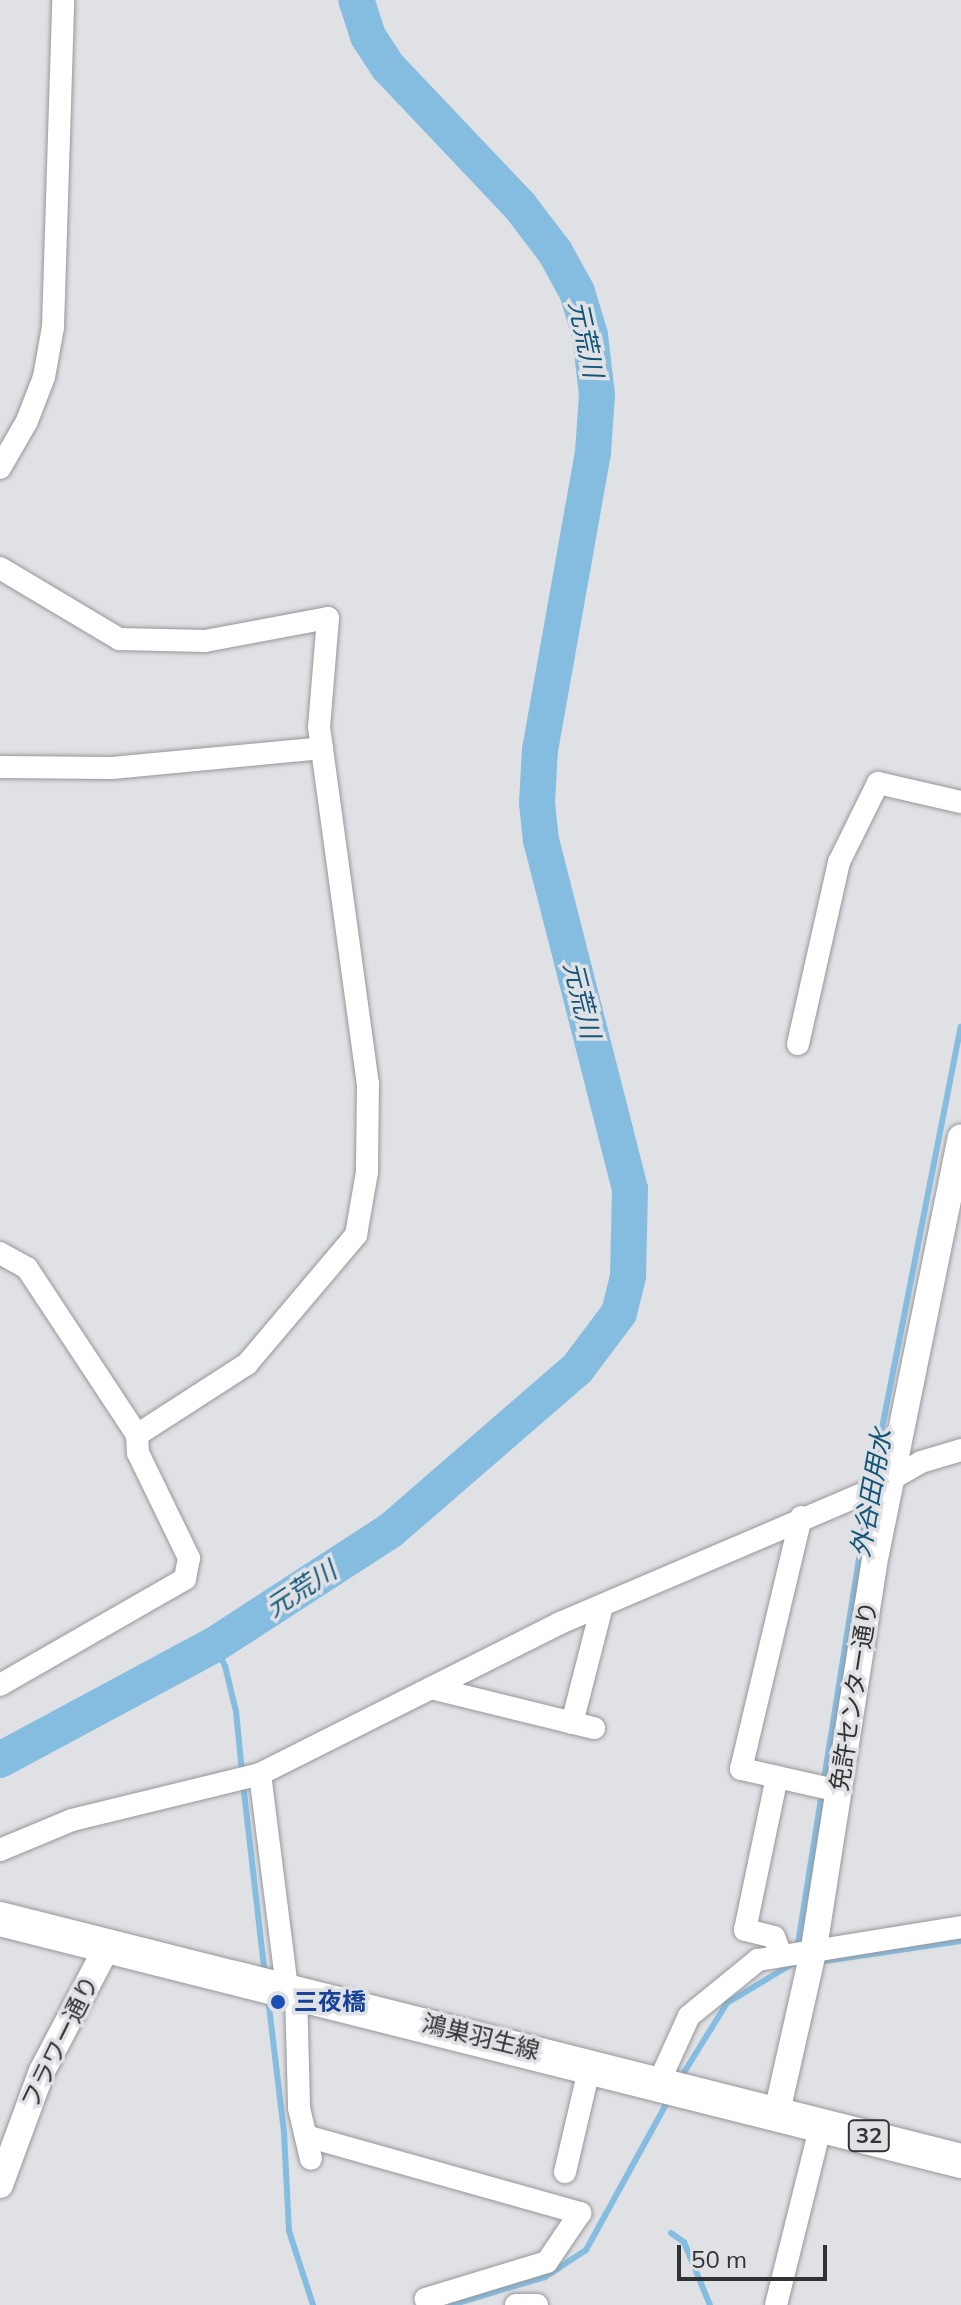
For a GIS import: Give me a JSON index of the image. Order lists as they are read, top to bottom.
{
  "streets": {
    "main road": ["鴻巣羽生線", "32"],
    "street": ["免許センター通り", "フラワー通り"]
  },
  "crossings": [
    ["免許センター通り", "鴻巣羽生線"],
    ["鴻巣羽生線", "フラワー通り"]
  ],
  "water": ["元荒川", "外谷田用水"],
  "places": ["三夜橋"],
  "scale_bar": "50 m"
}
